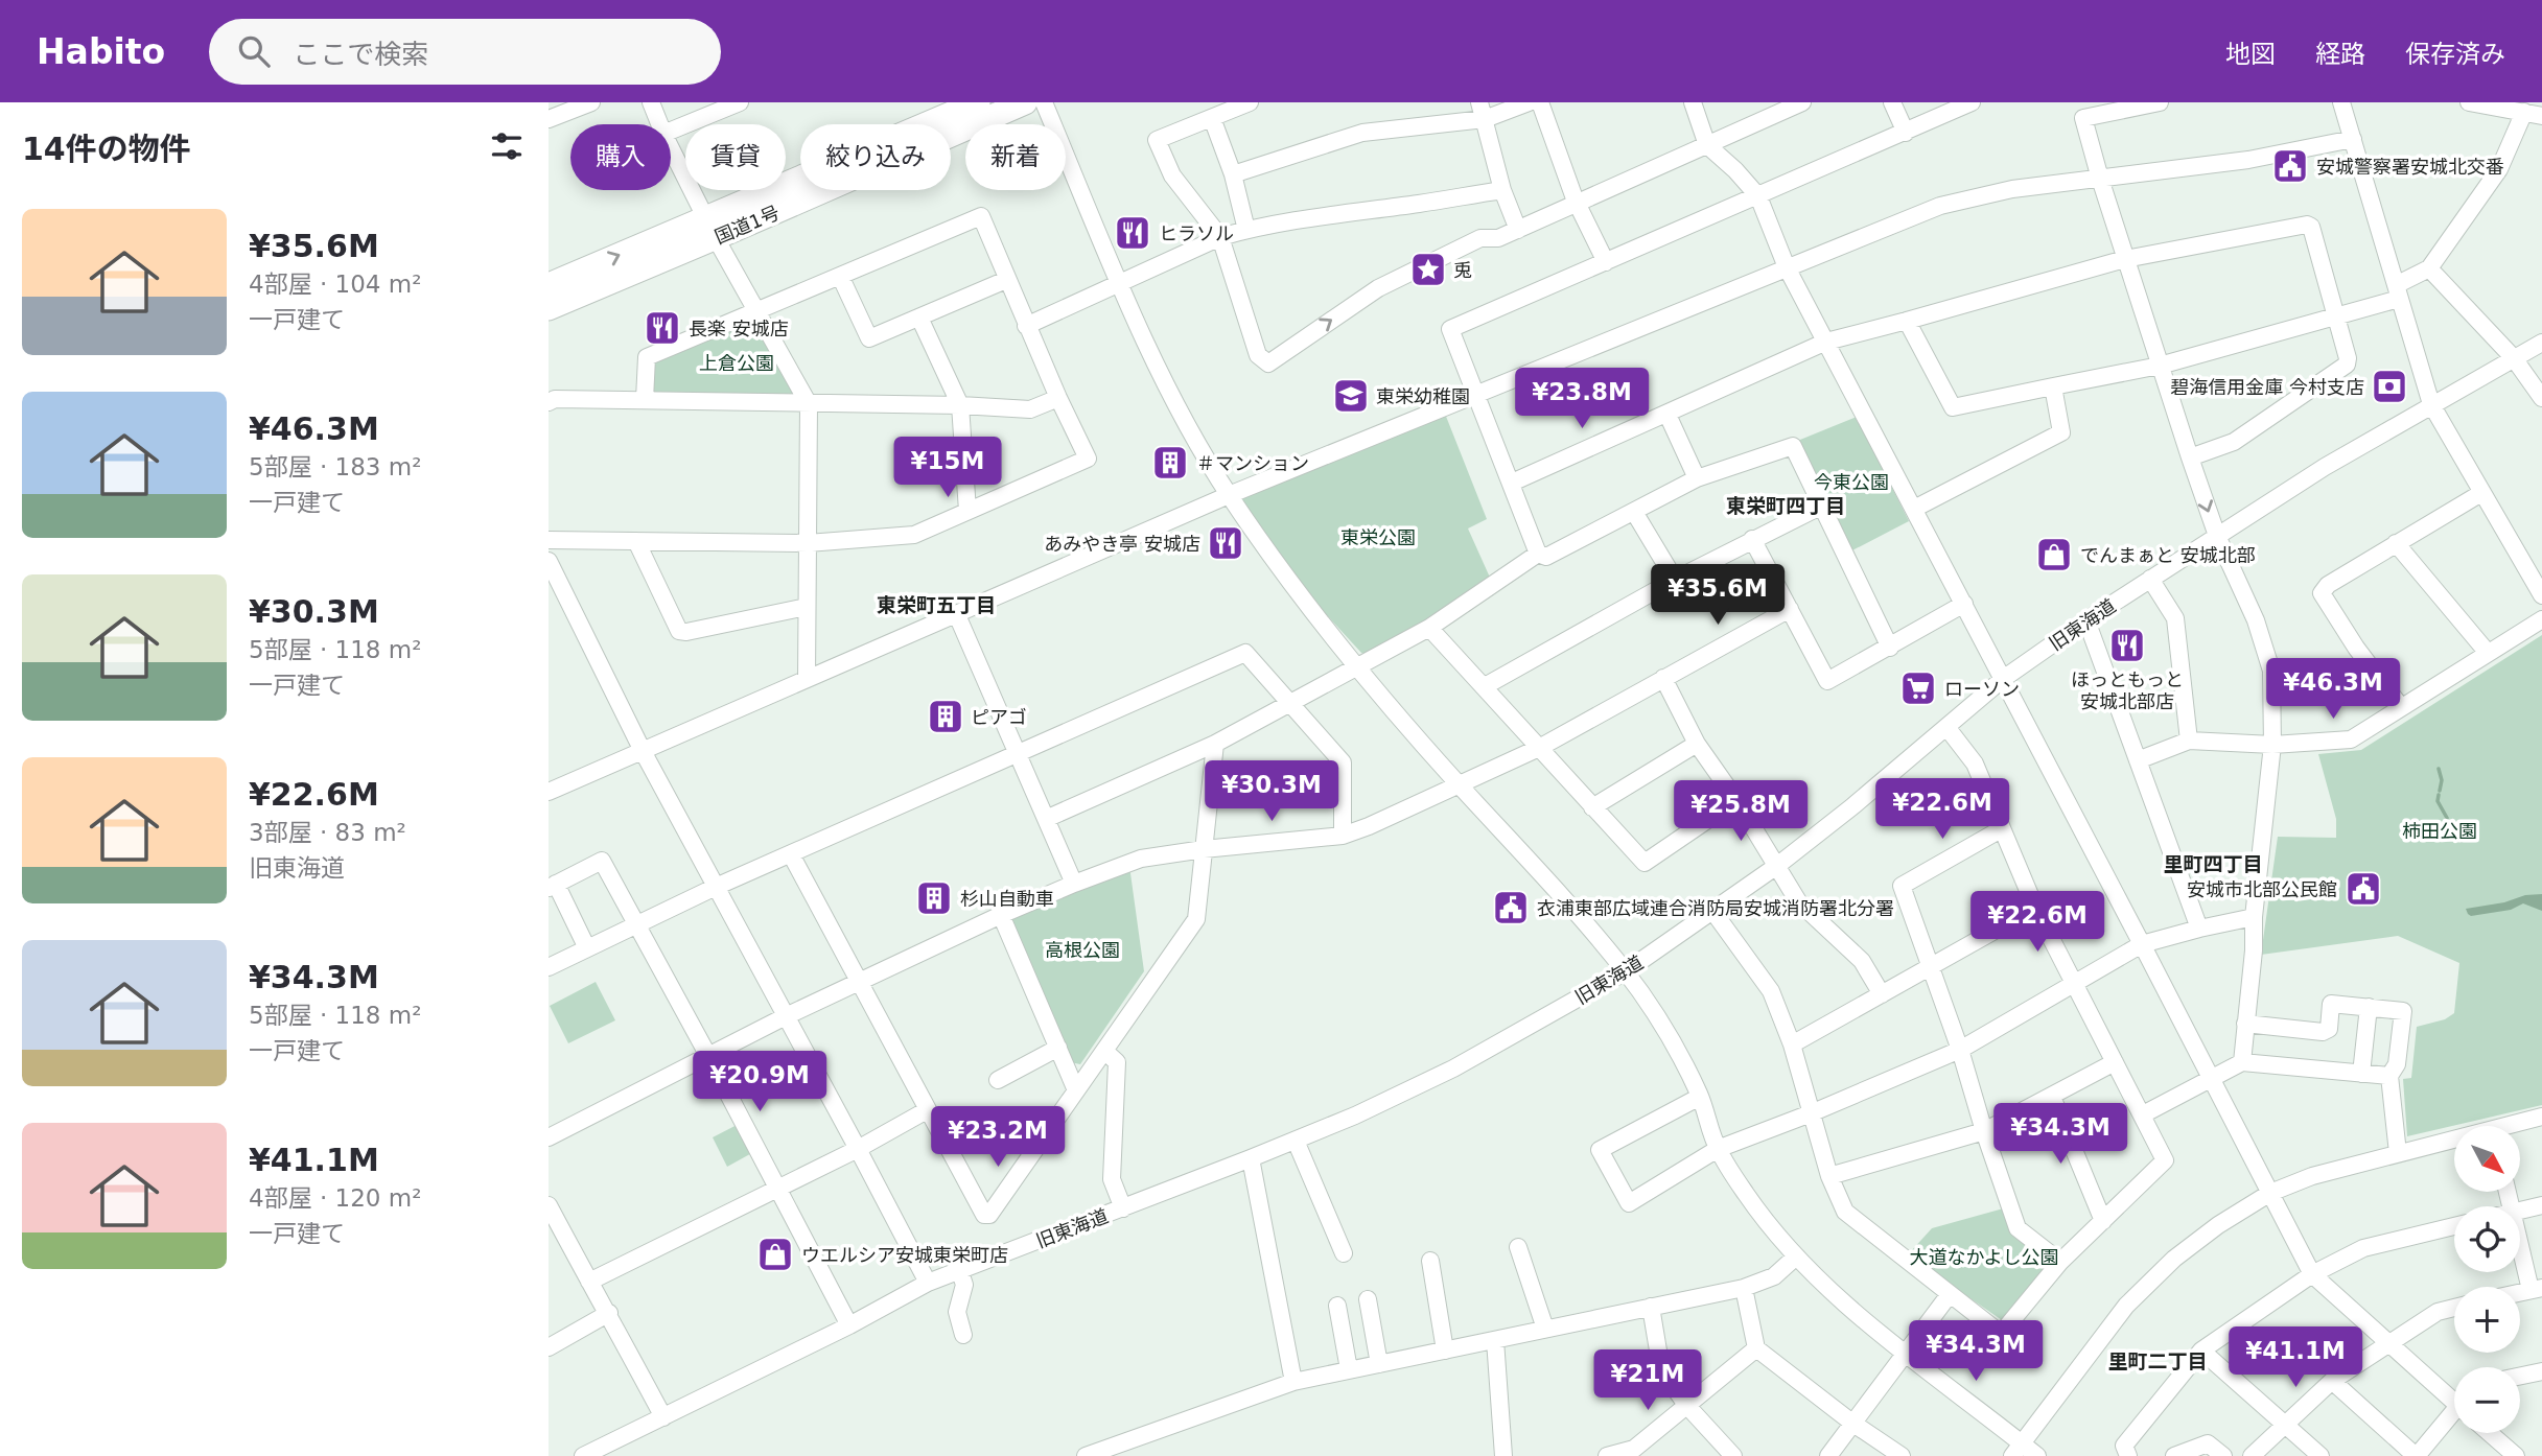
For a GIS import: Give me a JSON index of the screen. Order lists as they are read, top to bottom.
{
  "streets": {
    "highway": ["国道1号"],
    "street": ["旧東海道"]
  },
  "districts": [
    "東栄町四丁目",
    "東栄町五丁目",
    "里町四丁目",
    "里町二丁目"
  ],
  "parks": [
    "上倉公園",
    "今東公園",
    "東栄公園",
    "柿田公園",
    "高根公園",
    "大道なかよし公園"
  ],
  "places": {
    "public building": ["安城警察署安城北交番", "安城市北部公民館", "衣浦東部広域連合消防局安城消防署北分署"],
    "restaurant": [
      "ヒラソル",
      "長楽 安城店",
      "あみやき亭 安城店",
      "ほっともっと 安城北部店"
    ],
    "place": ["兎"],
    "bank": ["碧海信用金庫 今村支店"],
    "school or university": ["東栄幼稚園"],
    "building": ["＃マンション", "ピアゴ", "杉山自動車"],
    "shop": ["でんまぁと 安城北部", "ウエルシア安城東栄町店"],
    "supermarket": ["ローソン"]
  },
  "north": "bottom right",
  "page": {
    "header": "Habito",
    "search": "ここで検索",
    "nav": ["地図", "経路", "保存済み"],
    "heading": "14件の物件",
    "chip": [
      "購入",
      "賃貸",
      "絞り込み",
      "新着"
    ],
    "list": [
      {
        "name": "¥35.6M",
        "note": "4部屋 · 104 m² · 一戸建て"
      },
      {
        "name": "¥46.3M",
        "note": "5部屋 · 183 m² · 一戸建て"
      },
      {
        "name": "¥30.3M",
        "note": "5部屋 · 118 m² · 一戸建て"
      },
      {
        "name": "¥22.6M",
        "note": "3部屋 · 83 m² · 旧東海道"
      },
      {
        "name": "¥34.3M",
        "note": "5部屋 · 118 m² · 一戸建て"
      },
      {
        "name": "¥41.1M",
        "note": "4部屋 · 120 m² · 一戸建て"
      }
    ],
    "price": [
      "¥23.8M",
      "¥15M",
      "¥35.6M",
      "¥46.3M",
      "¥30.3M",
      "¥22.6M",
      "¥25.8M",
      "¥22.6M",
      "¥20.9M",
      "¥34.3M",
      "¥23.2M",
      "¥34.3M",
      "¥41.1M",
      "¥21M"
    ],
    "map_buttons": ["+", "−"]
  }
}
